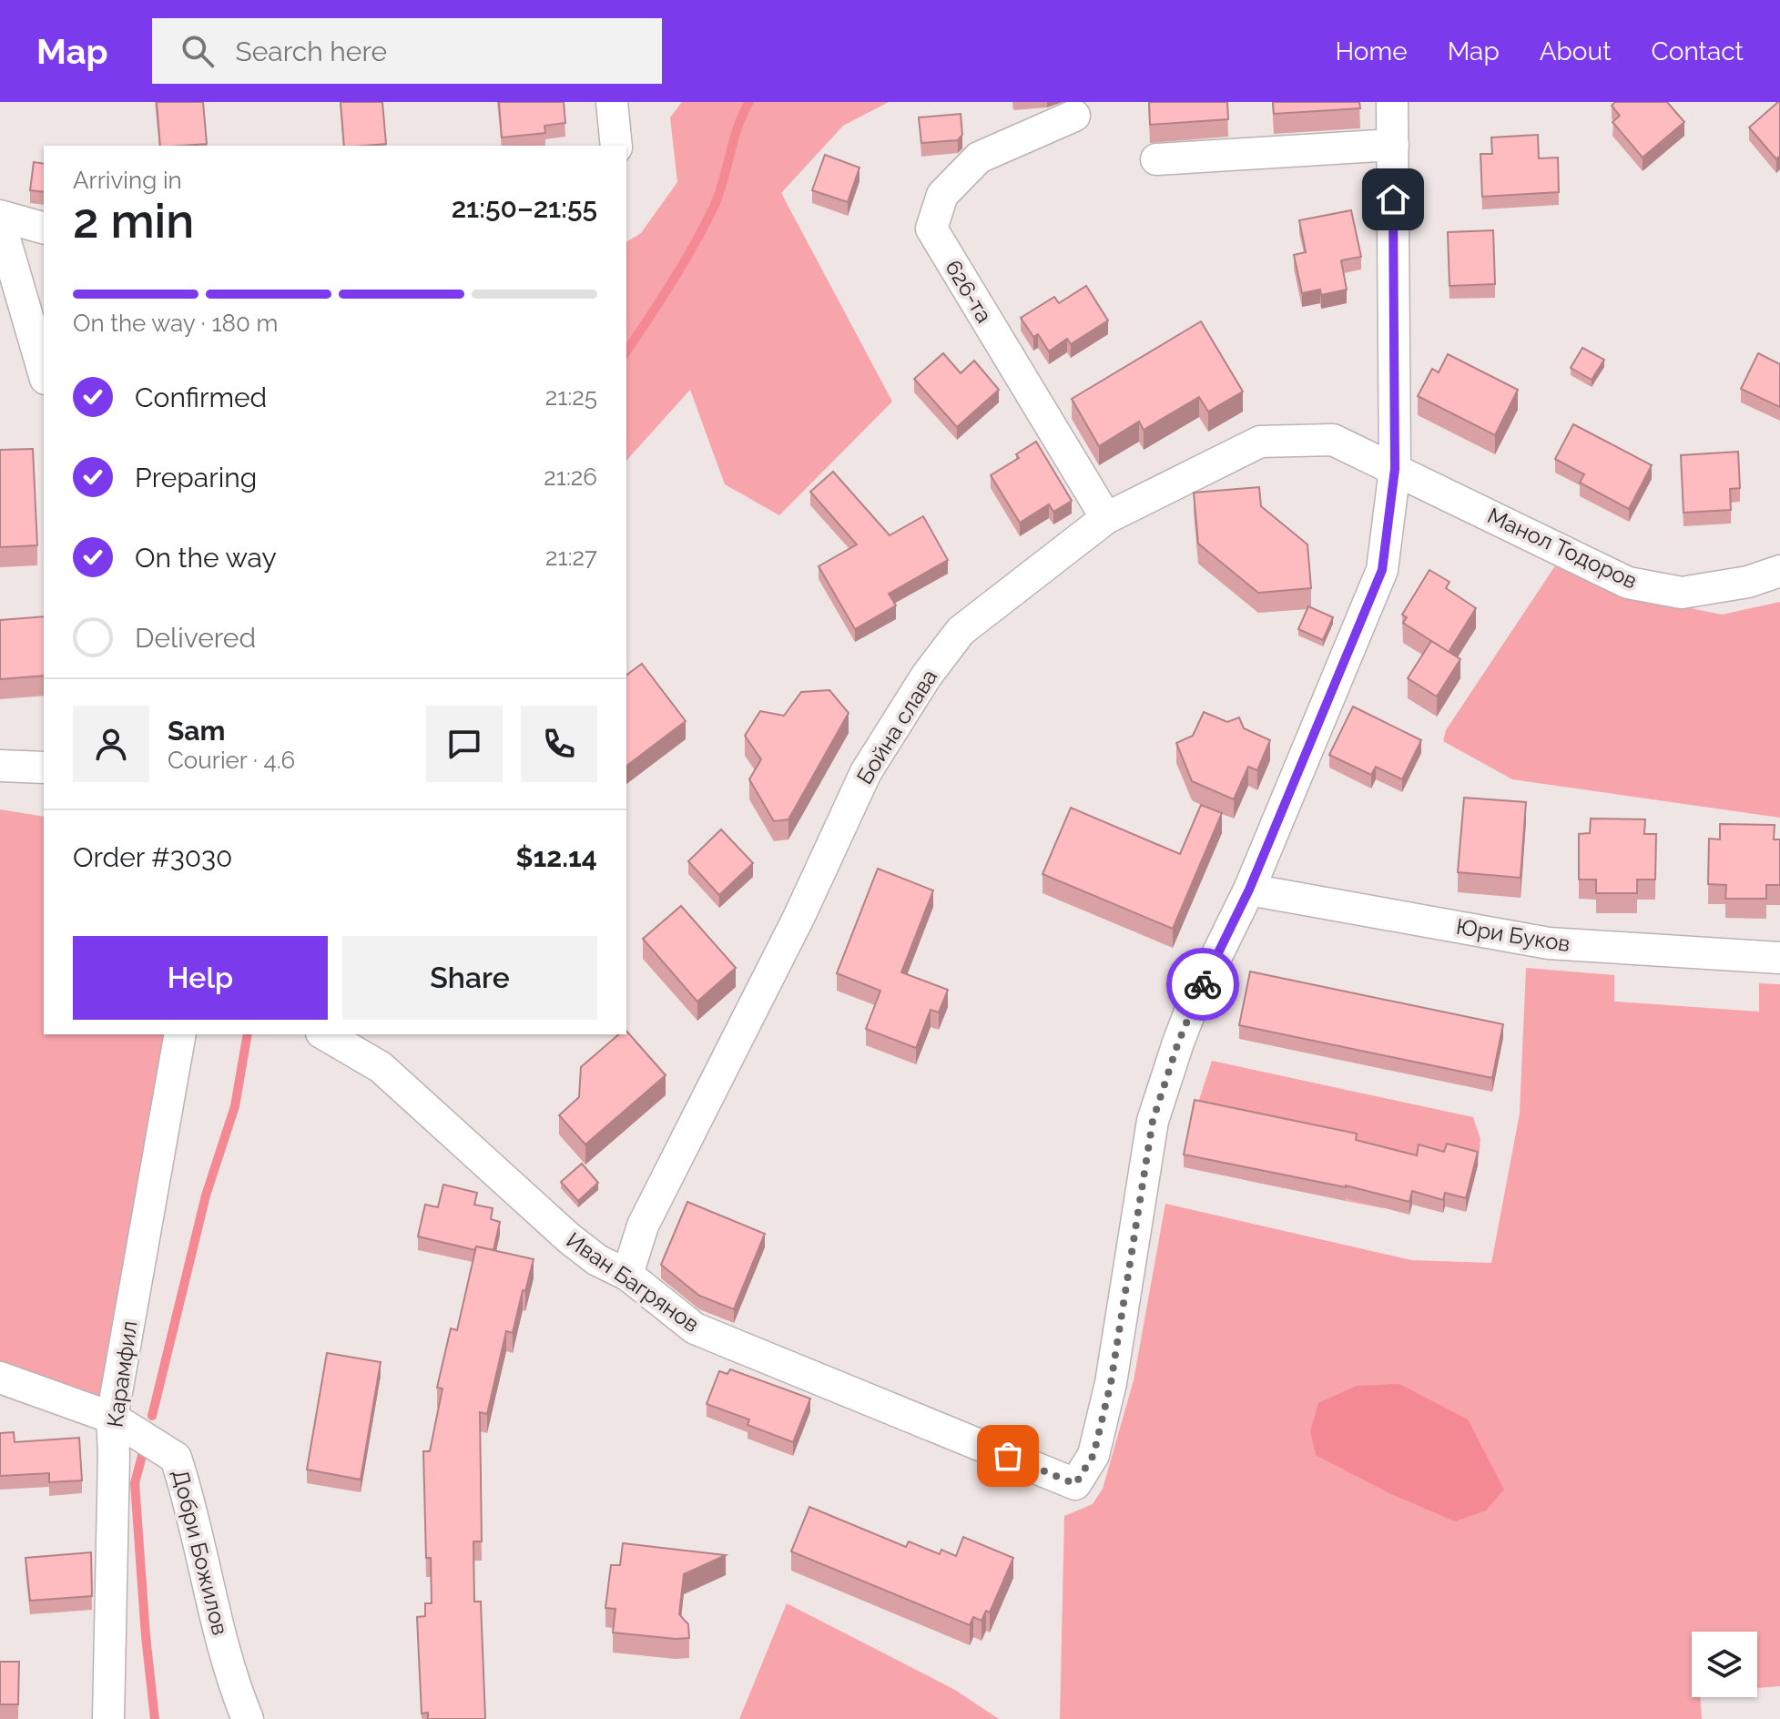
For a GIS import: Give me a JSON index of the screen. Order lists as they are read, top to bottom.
{
  "streets": {
    "street": [
      "626-та",
      "Манол Тодоров",
      "Бойна слава",
      "Юри Буков",
      "Иван Багрянов",
      "Карамфил",
      "Добри Божилов"
    ]
  },
  "crossings": [
    ["626-та", "Бойна слава"],
    ["Манол Тодоров", "Бойна слава"],
    ["Бойна слава", "Иван Багрянов"],
    ["Юри Буков", "Иван Багрянов"],
    ["Карамфил", "Добри Божилов"]
  ],
  "page": {
    "header": "Map",
    "search": "Search here",
    "nav": [
      "Home",
      "Map",
      "About",
      "Contact"
    ],
    "heading": ["2 min", "Arriving in", "21:50–21:55"],
    "panel": [
      "Sam",
      "Courier · 4.6",
      "Order #3030",
      "$12.14"
    ],
    "bar": "On the way · 180 m",
    "list": [
      ["Confirmed", "21:25"],
      ["Preparing", "21:26"],
      ["On the way", "21:27"],
      "Delivered"
    ],
    "buttons": ["Help", "Share"]
  }
}
